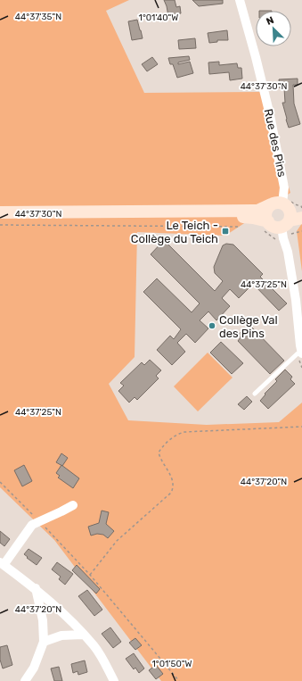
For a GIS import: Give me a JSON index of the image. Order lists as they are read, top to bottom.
{
  "streets": {
    "street": ["Rue des Pins"]
  },
  "places": {
    "transit": ["Le Teich - Collège du Teich"],
    "other": ["Collège Val des Pins"]
  },
  "north": "top left",
  "coordinates": [
    "44°37'35\"N",
    "1°01'40\"W",
    "44°37'30\"N",
    "44°37'25\"N",
    "44°37'20\"N",
    "1°01'50\"W"
  ]
}
